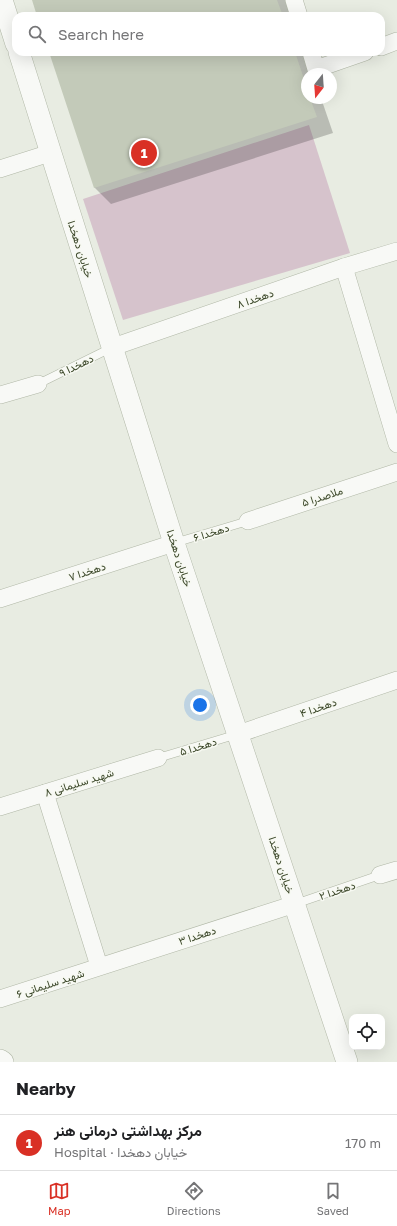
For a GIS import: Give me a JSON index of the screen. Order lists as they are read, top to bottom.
{
  "streets": {
    "street": [
      "خیابان دهخدا",
      "دهخدا ۸",
      "ملاصدرا ۵",
      "دهخدا ۷",
      "دهخدا ۴",
      "شهید سلیمانی ۸",
      "دهخدا ۳",
      "شهید سلیمانی ۶"
    ],
    "lane": [
      "دهخدا ۹",
      "دهخدا ۶",
      "دهخدا ۵",
      "دهخدا ۲"
    ]
  },
  "crossings": [
    ["خیابان دهخدا", "دهخدا ۸"],
    ["خیابان دهخدا", "دهخدا ۹"],
    ["خیابان دهخدا", "دهخدا ۶"],
    ["خیابان دهخدا", "دهخدا ۷"],
    ["خیابان دهخدا", "دهخدا ۴"],
    ["خیابان دهخدا", "دهخدا ۵"],
    ["خیابان دهخدا", "دهخدا ۲"],
    ["خیابان دهخدا", "دهخدا ۳"],
    ["دهخدا ۸", "دهخدا ۹"],
    ["ملاصدرا ۵", "دهخدا ۶"],
    ["دهخدا ۶", "دهخدا ۷"],
    ["دهخدا ۴", "دهخدا ۵"],
    ["دهخدا ۵", "شهید سلیمانی ۸"],
    ["دهخدا ۲", "دهخدا ۳"],
    ["دهخدا ۳", "شهید سلیمانی ۶"]
  ],
  "north": "bottom",
  "page": {
    "search": "Search here",
    "pins": "1",
    "heading": "Nearby",
    "list": [
      {
        "mark": "1",
        "name": "مرکز بهداشتی درمانی هنر",
        "note": "Hospital · خیابان دهخدا",
        "value": "170 m"
      }
    ],
    "nav": ["Map", "Directions", "Saved"]
  }
}
